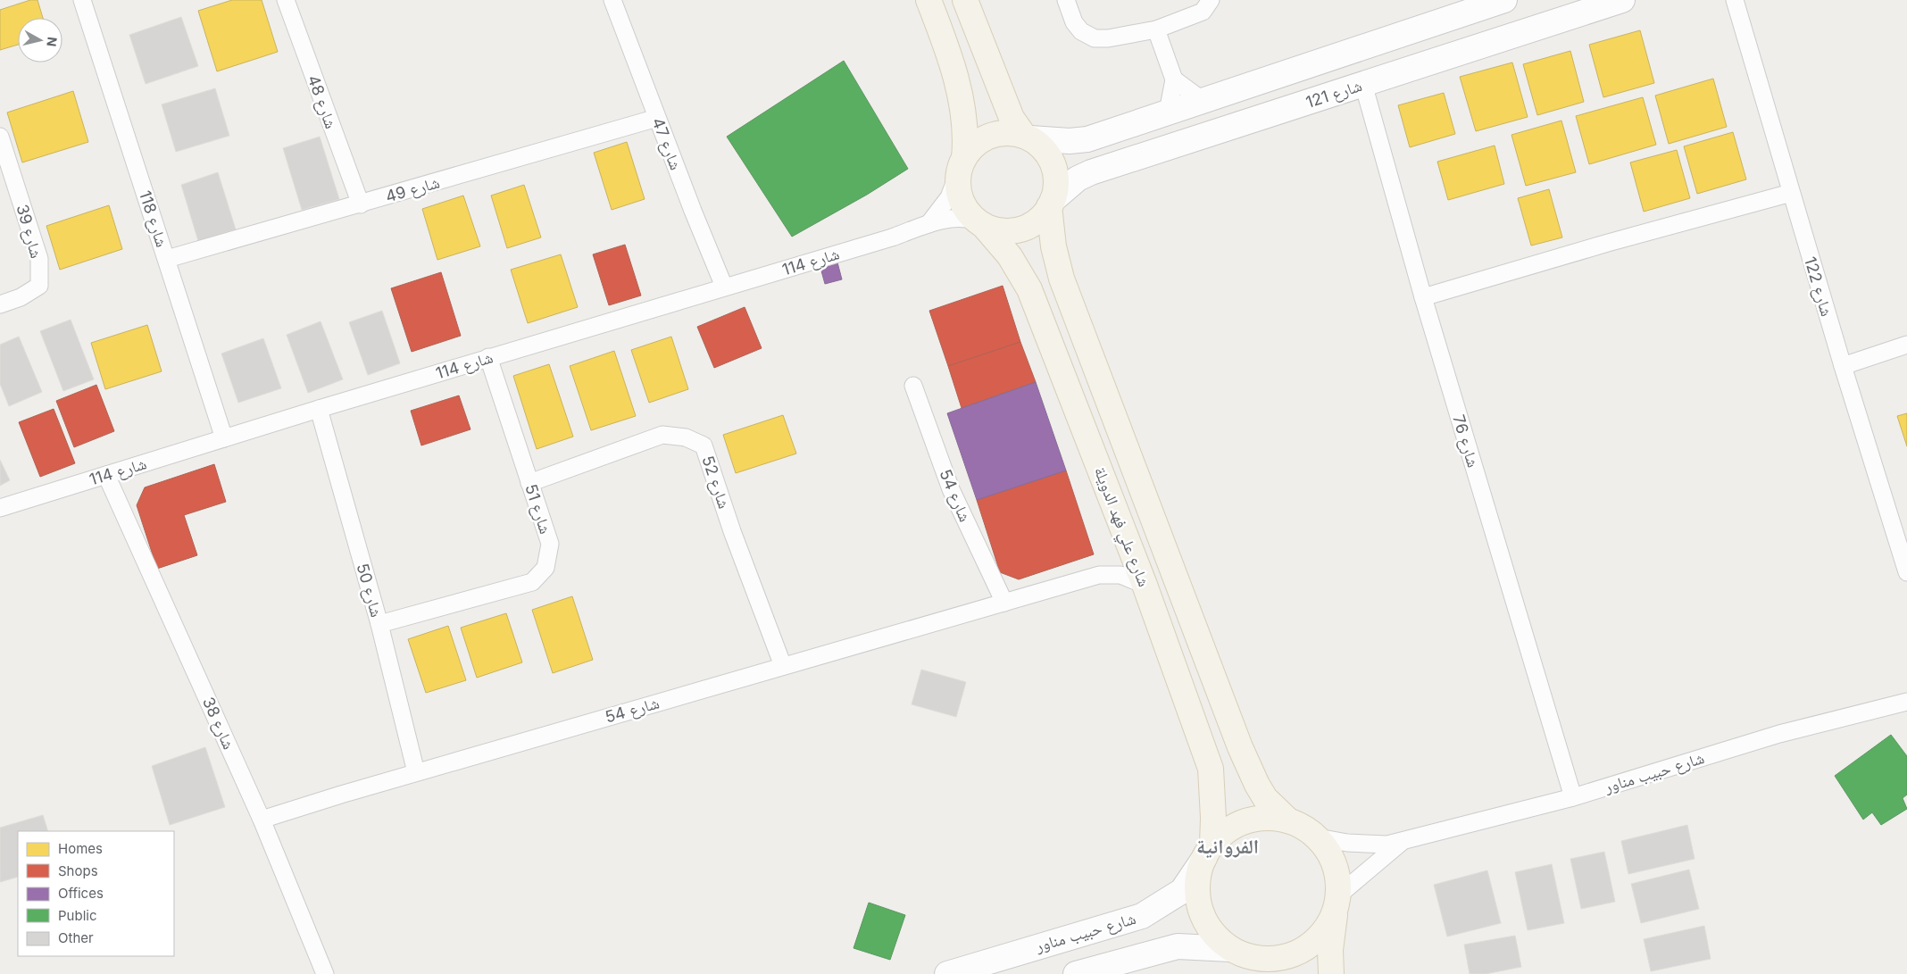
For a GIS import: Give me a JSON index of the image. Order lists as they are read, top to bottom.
{
  "streets": {
    "main road": ["شارع علي فهد الدويلة"],
    "street": [
      "شارع 121",
      "شارع 48",
      "شارع 47",
      "شارع 49",
      "شارع 118",
      "شارع 39",
      "شارع 114",
      "شارع 122",
      "شارع 76",
      "شارع 52",
      "شارع 54",
      "شارع 51",
      "شارع 50",
      "شارع 38",
      "شارع حبيب مناور"
    ]
  },
  "crossings": [
    ["شارع 121", "شارع 114"],
    ["شارع 121", "شارع 76"],
    ["شارع 121", "شارع علي فهد الدويلة"],
    ["شارع 48", "شارع 49"],
    ["شارع 47", "شارع 49"],
    ["شارع 47", "شارع 114"],
    ["شارع 49", "شارع 118"],
    ["شارع 118", "شارع 114"],
    ["شارع 114", "شارع 51"],
    ["شارع 114", "شارع علي فهد الدويلة"],
    ["شارع 114", "شارع 50"],
    ["شارع 114", "شارع 38"],
    ["شارع 76", "شارع حبيب مناور"],
    ["شارع 52", "شارع 54"],
    ["شارع 52", "شارع 51"],
    ["شارع 54", "شارع علي فهد الدويلة"],
    ["شارع 54", "شارع 50"],
    ["شارع 54", "شارع 38"],
    ["شارع 51", "شارع 50"],
    ["شارع علي فهد الدويلة", "شارع حبيب مناور"]
  ],
  "districts": ["الفروانية"],
  "legend": [
    "Homes",
    "Shops",
    "Offices",
    "Public",
    "Other"
  ],
  "north": "right"
}
